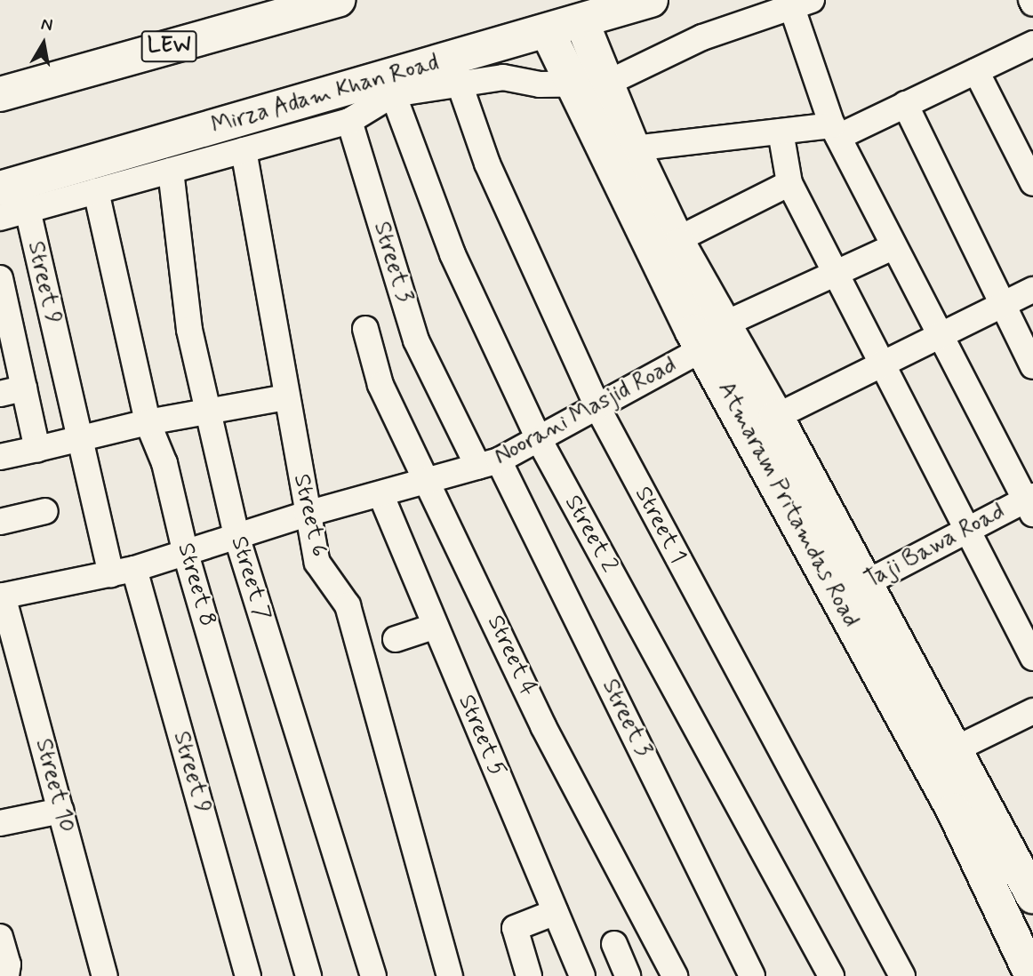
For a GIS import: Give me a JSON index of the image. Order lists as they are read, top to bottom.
{
  "streets": {
    "main road": ["LEW", "Mirza Adam Khan Road", "Atmaram Pritamdas Road"],
    "street": [
      "Street 3",
      "Street 9",
      "Noorani Masjid Road",
      "Street 6",
      "Street 1",
      "Street 2",
      "Taji Bawa Road",
      "Street 7",
      "Street 8",
      "Street 4",
      "Street 5",
      "Street 10"
    ]
  },
  "crossings": [
    ["Mirza Adam Khan Road", "Atmaram Pritamdas Road"],
    ["Mirza Adam Khan Road", "Street 1"],
    ["Mirza Adam Khan Road", "Street 2"],
    ["Street 3", "Noorani Masjid Road"],
    ["Street 9", "Noorani Masjid Road"],
    ["Noorani Masjid Road", "Atmaram Pritamdas Road"],
    ["Noorani Masjid Road", "Street 6"],
    ["Noorani Masjid Road", "Street 1"],
    ["Noorani Masjid Road", "Street 2"],
    ["Noorani Masjid Road", "Street 7"],
    ["Noorani Masjid Road", "Street 8"],
    ["Noorani Masjid Road", "Street 4"],
    ["Noorani Masjid Road", "Street 5"],
    ["Noorani Masjid Road", "Street 10"],
    ["Atmaram Pritamdas Road", "Taji Bawa Road"]
  ],
  "north": "top"
}
